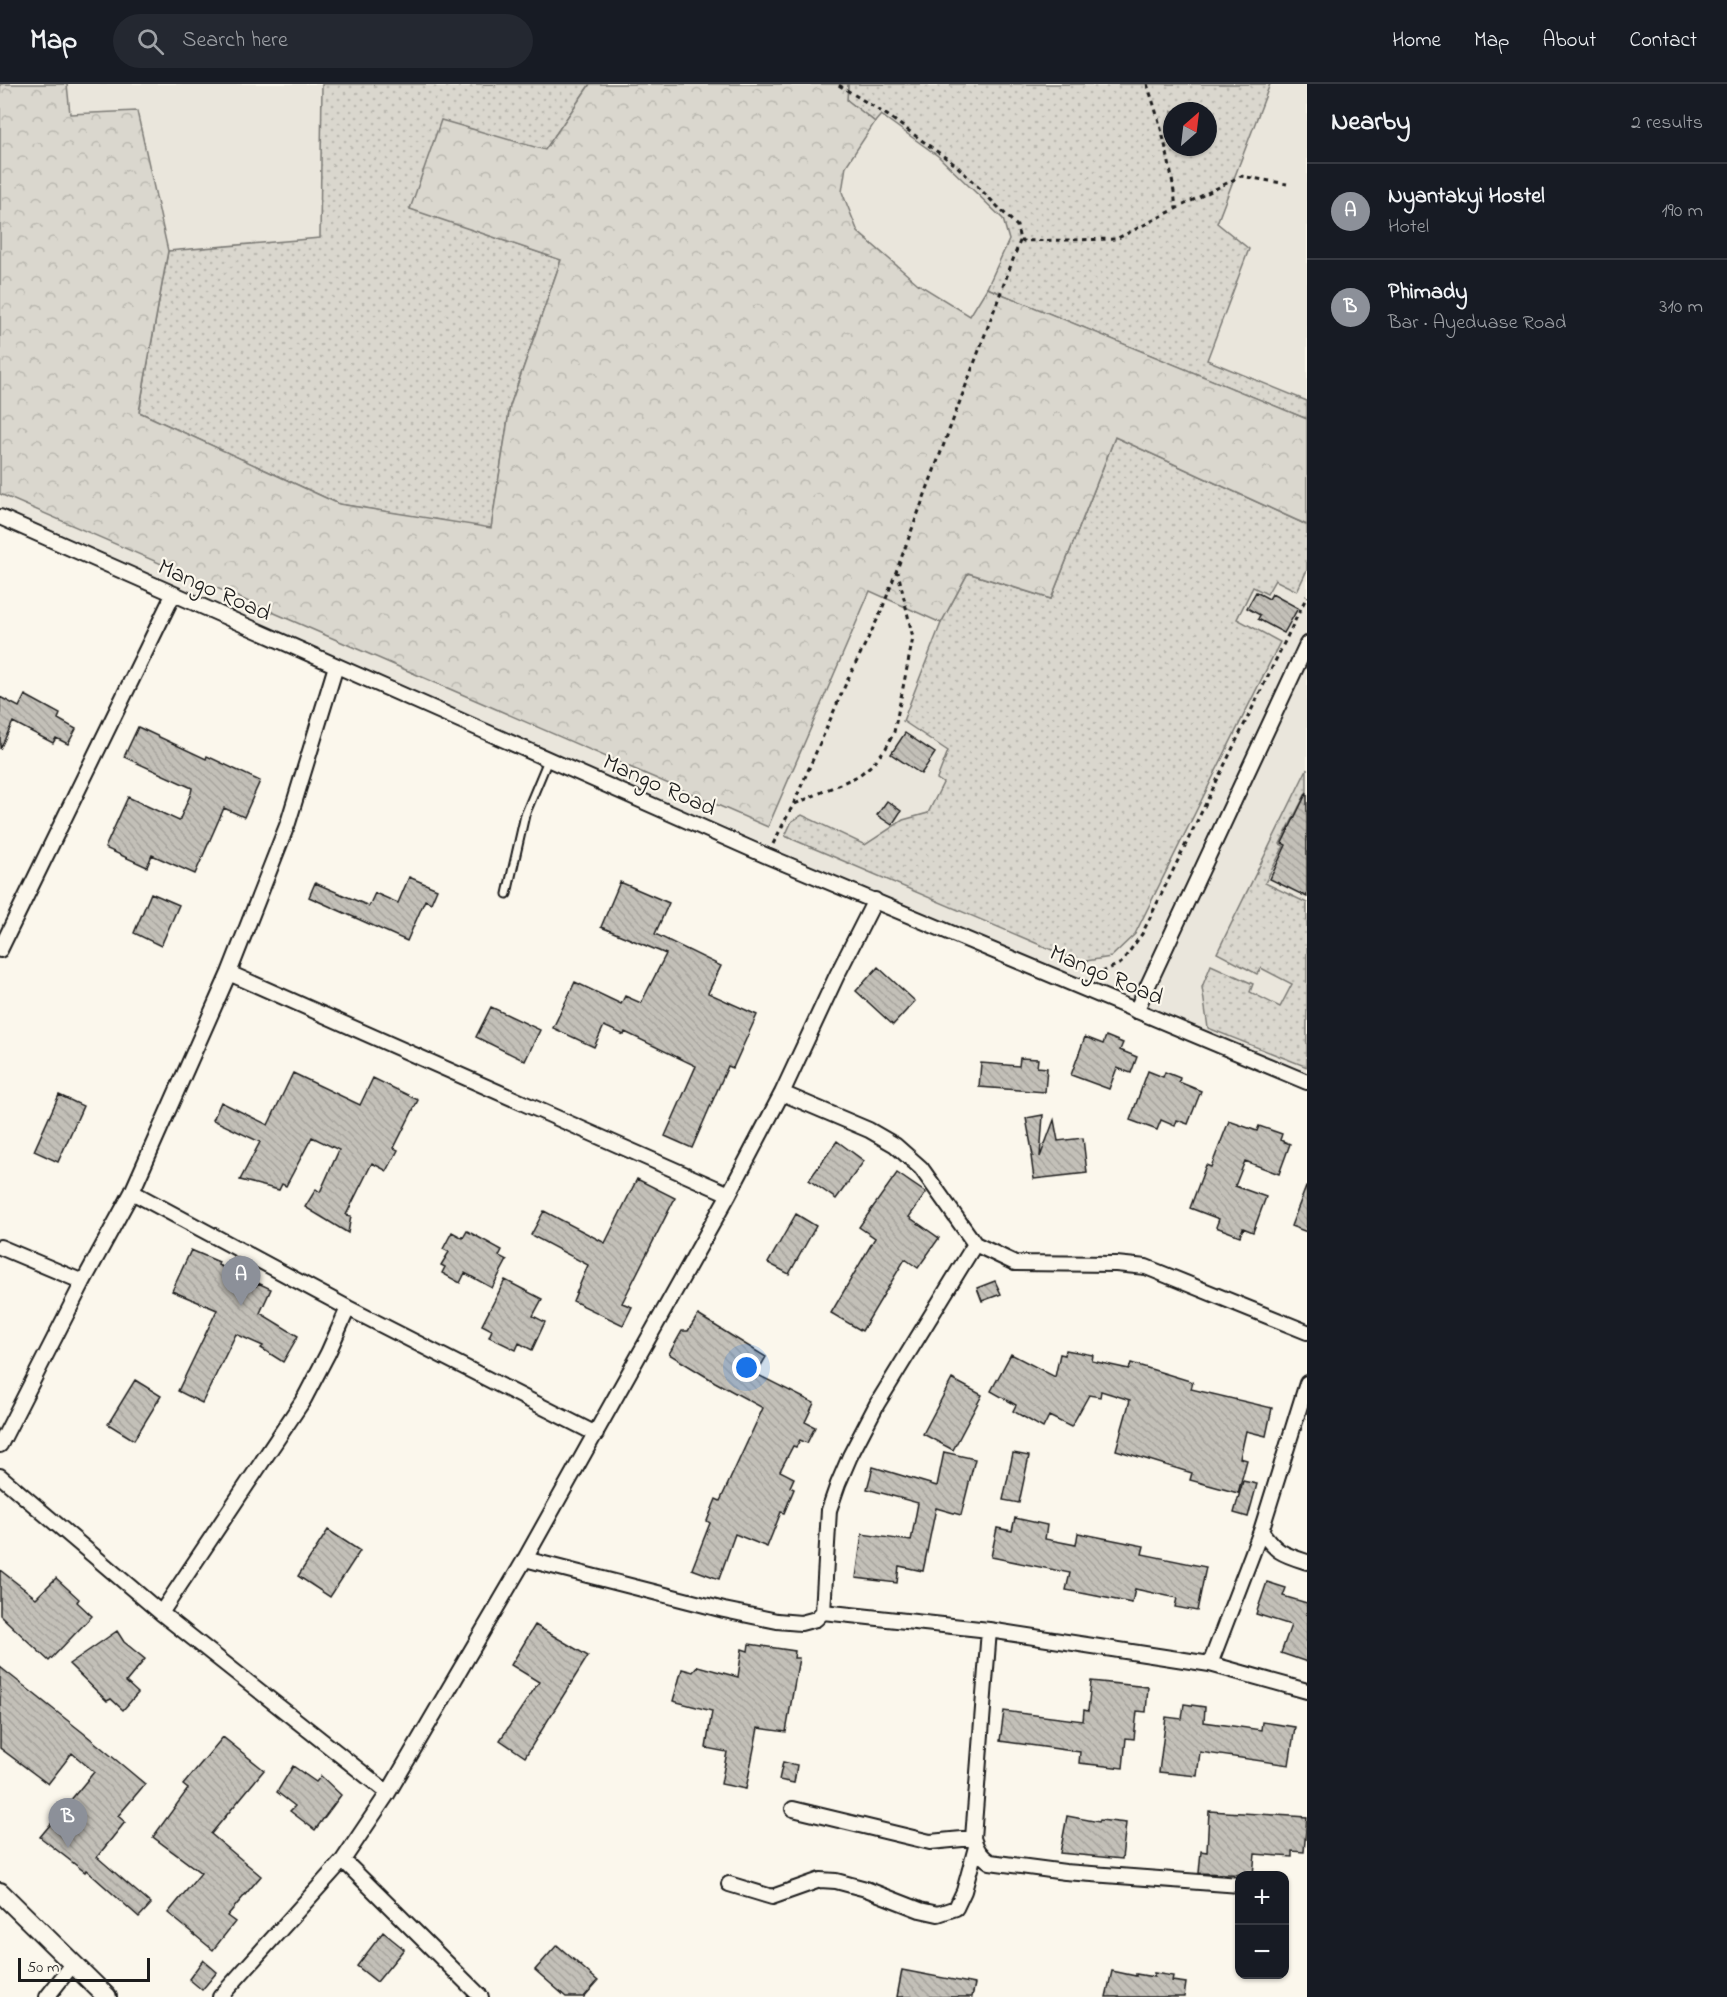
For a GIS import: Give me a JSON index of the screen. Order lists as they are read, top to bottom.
{
  "streets": {
    "street": ["Mango Road"]
  },
  "scale_bar": "50 m",
  "north": "top right",
  "page": {
    "header": "Map",
    "search": "Search here",
    "nav": [
      "Home",
      "Map",
      "About",
      "Contact"
    ],
    "heading": ["Nearby", "2 results"],
    "list": [
      {
        "mark": "A",
        "name": "Nyantakyi Hostel",
        "note": "Hotel",
        "value": "190 m"
      },
      {
        "mark": "B",
        "name": "Phimady",
        "note": "Bar · Ayeduase Road",
        "value": "310 m"
      }
    ],
    "pins": ["A", "B"],
    "map_buttons": ["+", "−"],
    "scale": "50 m"
  }
}
